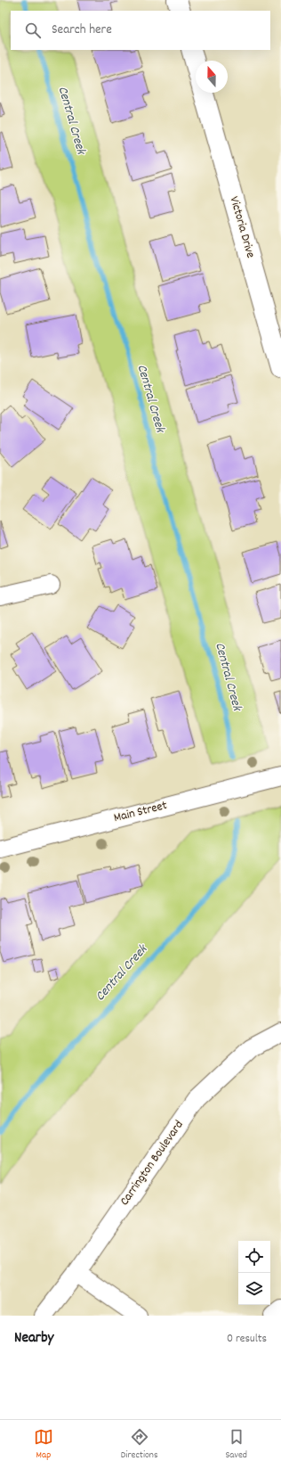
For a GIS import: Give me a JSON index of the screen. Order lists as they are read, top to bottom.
{
  "streets": {
    "street": ["Victoria Drive", "Main Street", "Carrington Boulevard"]
  },
  "water": ["Central Creek"],
  "north": "top",
  "page": {
    "search": "Search here",
    "heading": ["Nearby", "0 results"],
    "nav": ["Map", "Directions", "Saved"]
  }
}
